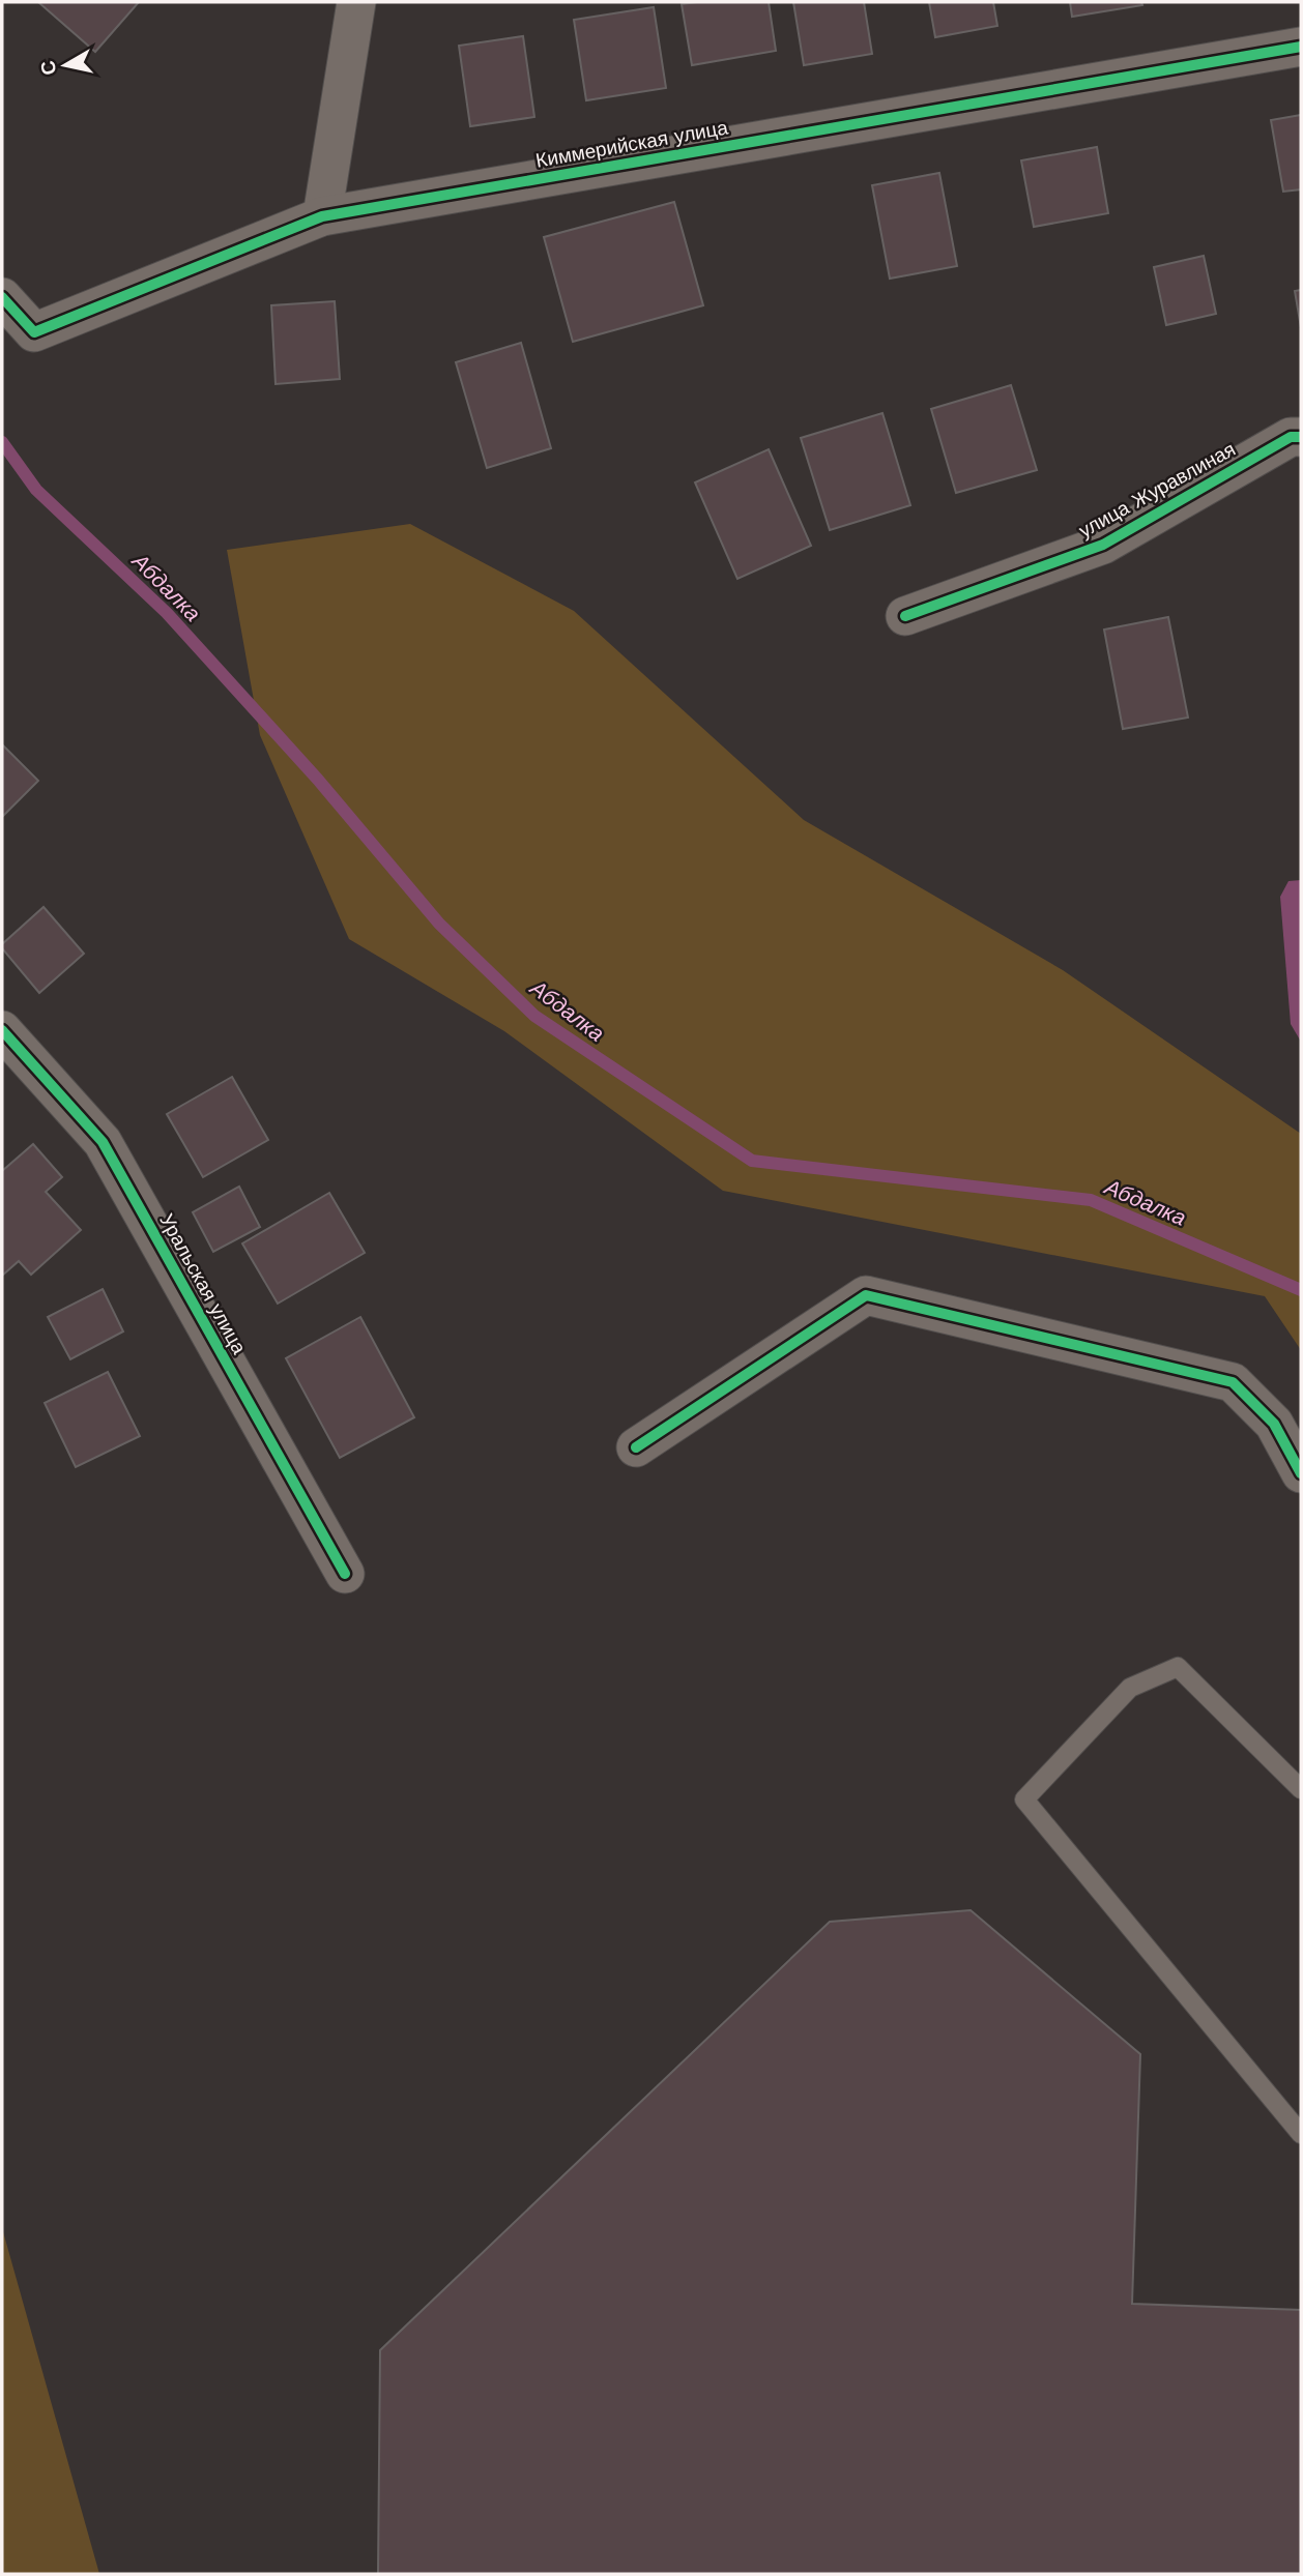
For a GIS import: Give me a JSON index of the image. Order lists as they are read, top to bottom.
{
  "streets": {
    "street": ["Киммерийская улица", "улица Журавлиная", "Уральская улица"]
  },
  "water": ["Абдалка"],
  "north": "left"
}
